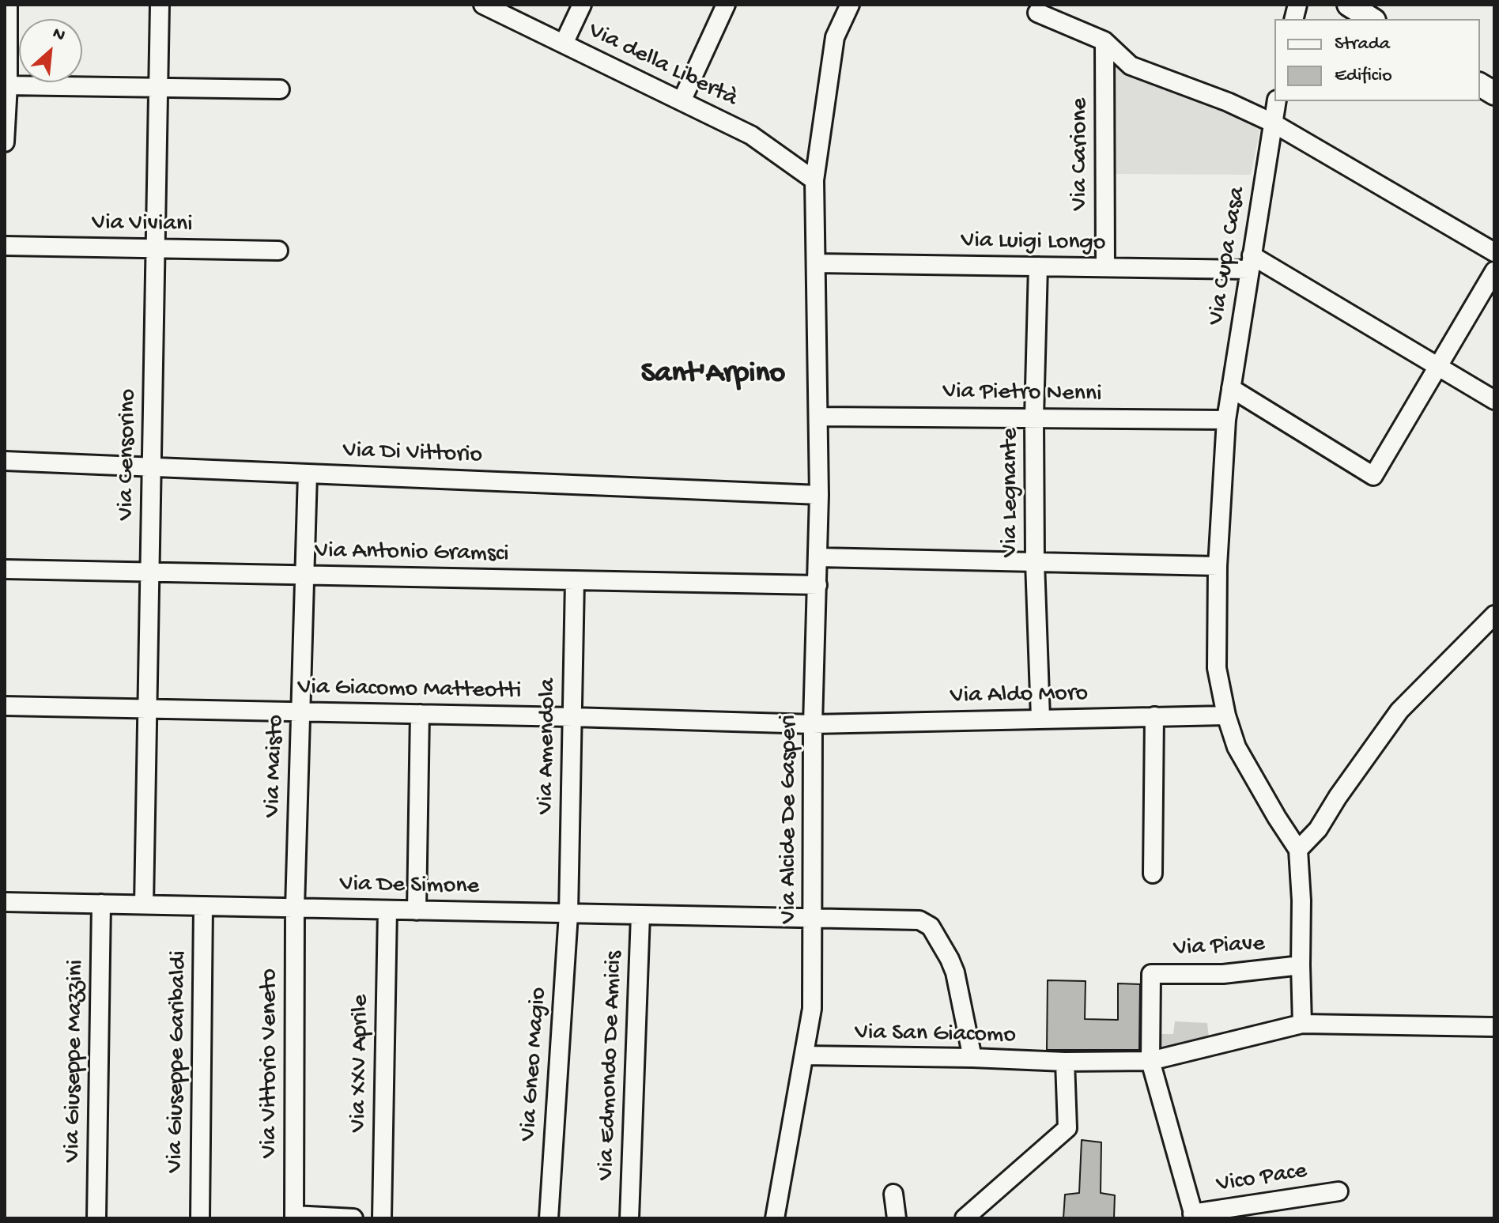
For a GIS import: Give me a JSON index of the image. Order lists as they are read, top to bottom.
{
  "streets": {
    "street": [
      "Via della Libertà",
      "Via Carione",
      "Via Viviani",
      "Via Luigi Longo",
      "Via Cupa Casa",
      "Via Pietro Nenni",
      "Via Di Vittorio",
      "Via Censorino",
      "Via Legnante",
      "Via Antonio Gramsci",
      "Via Giacomo Matteotti",
      "Via Aldo Moro",
      "Via Amendola",
      "Via Maisto",
      "Via Alcide De Gasperi",
      "Via De Simone",
      "Via Piave",
      "Via San Giacomo",
      "Via Giuseppe Mazzini",
      "Via Giuseppe Garibaldi",
      "Via Vittorio Veneto",
      "Via XXV Aprile",
      "Via Gneo Magio",
      "Via Edmondo De Amicis",
      "Vico Pace"
    ]
  },
  "crossings": [
    ["Via della Libertà", "Via Alcide De Gasperi"],
    ["Via Carione", "Via Luigi Longo"],
    ["Via Viviani", "Via Censorino"],
    ["Via Luigi Longo", "Via Cupa Casa"],
    ["Via Luigi Longo", "Via Legnante"],
    ["Via Luigi Longo", "Via Alcide De Gasperi"],
    ["Via Cupa Casa", "Via Pietro Nenni"],
    ["Via Cupa Casa", "Via Aldo Moro"],
    ["Via Pietro Nenni", "Via Legnante"],
    ["Via Pietro Nenni", "Via Alcide De Gasperi"],
    ["Via Di Vittorio", "Via Censorino"],
    ["Via Di Vittorio", "Via Maisto"],
    ["Via Di Vittorio", "Via Alcide De Gasperi"],
    ["Via Censorino", "Via Antonio Gramsci"],
    ["Via Censorino", "Via Giacomo Matteotti"],
    ["Via Censorino", "Via De Simone"],
    ["Via Legnante", "Via Aldo Moro"],
    ["Via Antonio Gramsci", "Via Amendola"],
    ["Via Antonio Gramsci", "Via Maisto"],
    ["Via Antonio Gramsci", "Via Alcide De Gasperi"],
    ["Via Giacomo Matteotti", "Via Aldo Moro"],
    ["Via Giacomo Matteotti", "Via Amendola"],
    ["Via Giacomo Matteotti", "Via Maisto"],
    ["Via Giacomo Matteotti", "Via Alcide De Gasperi"],
    ["Via Aldo Moro", "Via Alcide De Gasperi"],
    ["Via Amendola", "Via De Simone"],
    ["Via Amendola", "Via Gneo Magio"],
    ["Via Maisto", "Via De Simone"],
    ["Via Maisto", "Via Vittorio Veneto"],
    ["Via Alcide De Gasperi", "Via De Simone"],
    ["Via Alcide De Gasperi", "Via San Giacomo"],
    ["Via De Simone", "Via San Giacomo"],
    ["Via De Simone", "Via Giuseppe Mazzini"],
    ["Via De Simone", "Via Giuseppe Garibaldi"],
    ["Via De Simone", "Via Vittorio Veneto"],
    ["Via De Simone", "Via XXV Aprile"],
    ["Via De Simone", "Via Gneo Magio"],
    ["Via De Simone", "Via Edmondo De Amicis"],
    ["Via Piave", "Via San Giacomo"]
  ],
  "districts": ["Sant'Arpino"],
  "legend": ["Strada", "Edificio"],
  "north": "top right"
}
